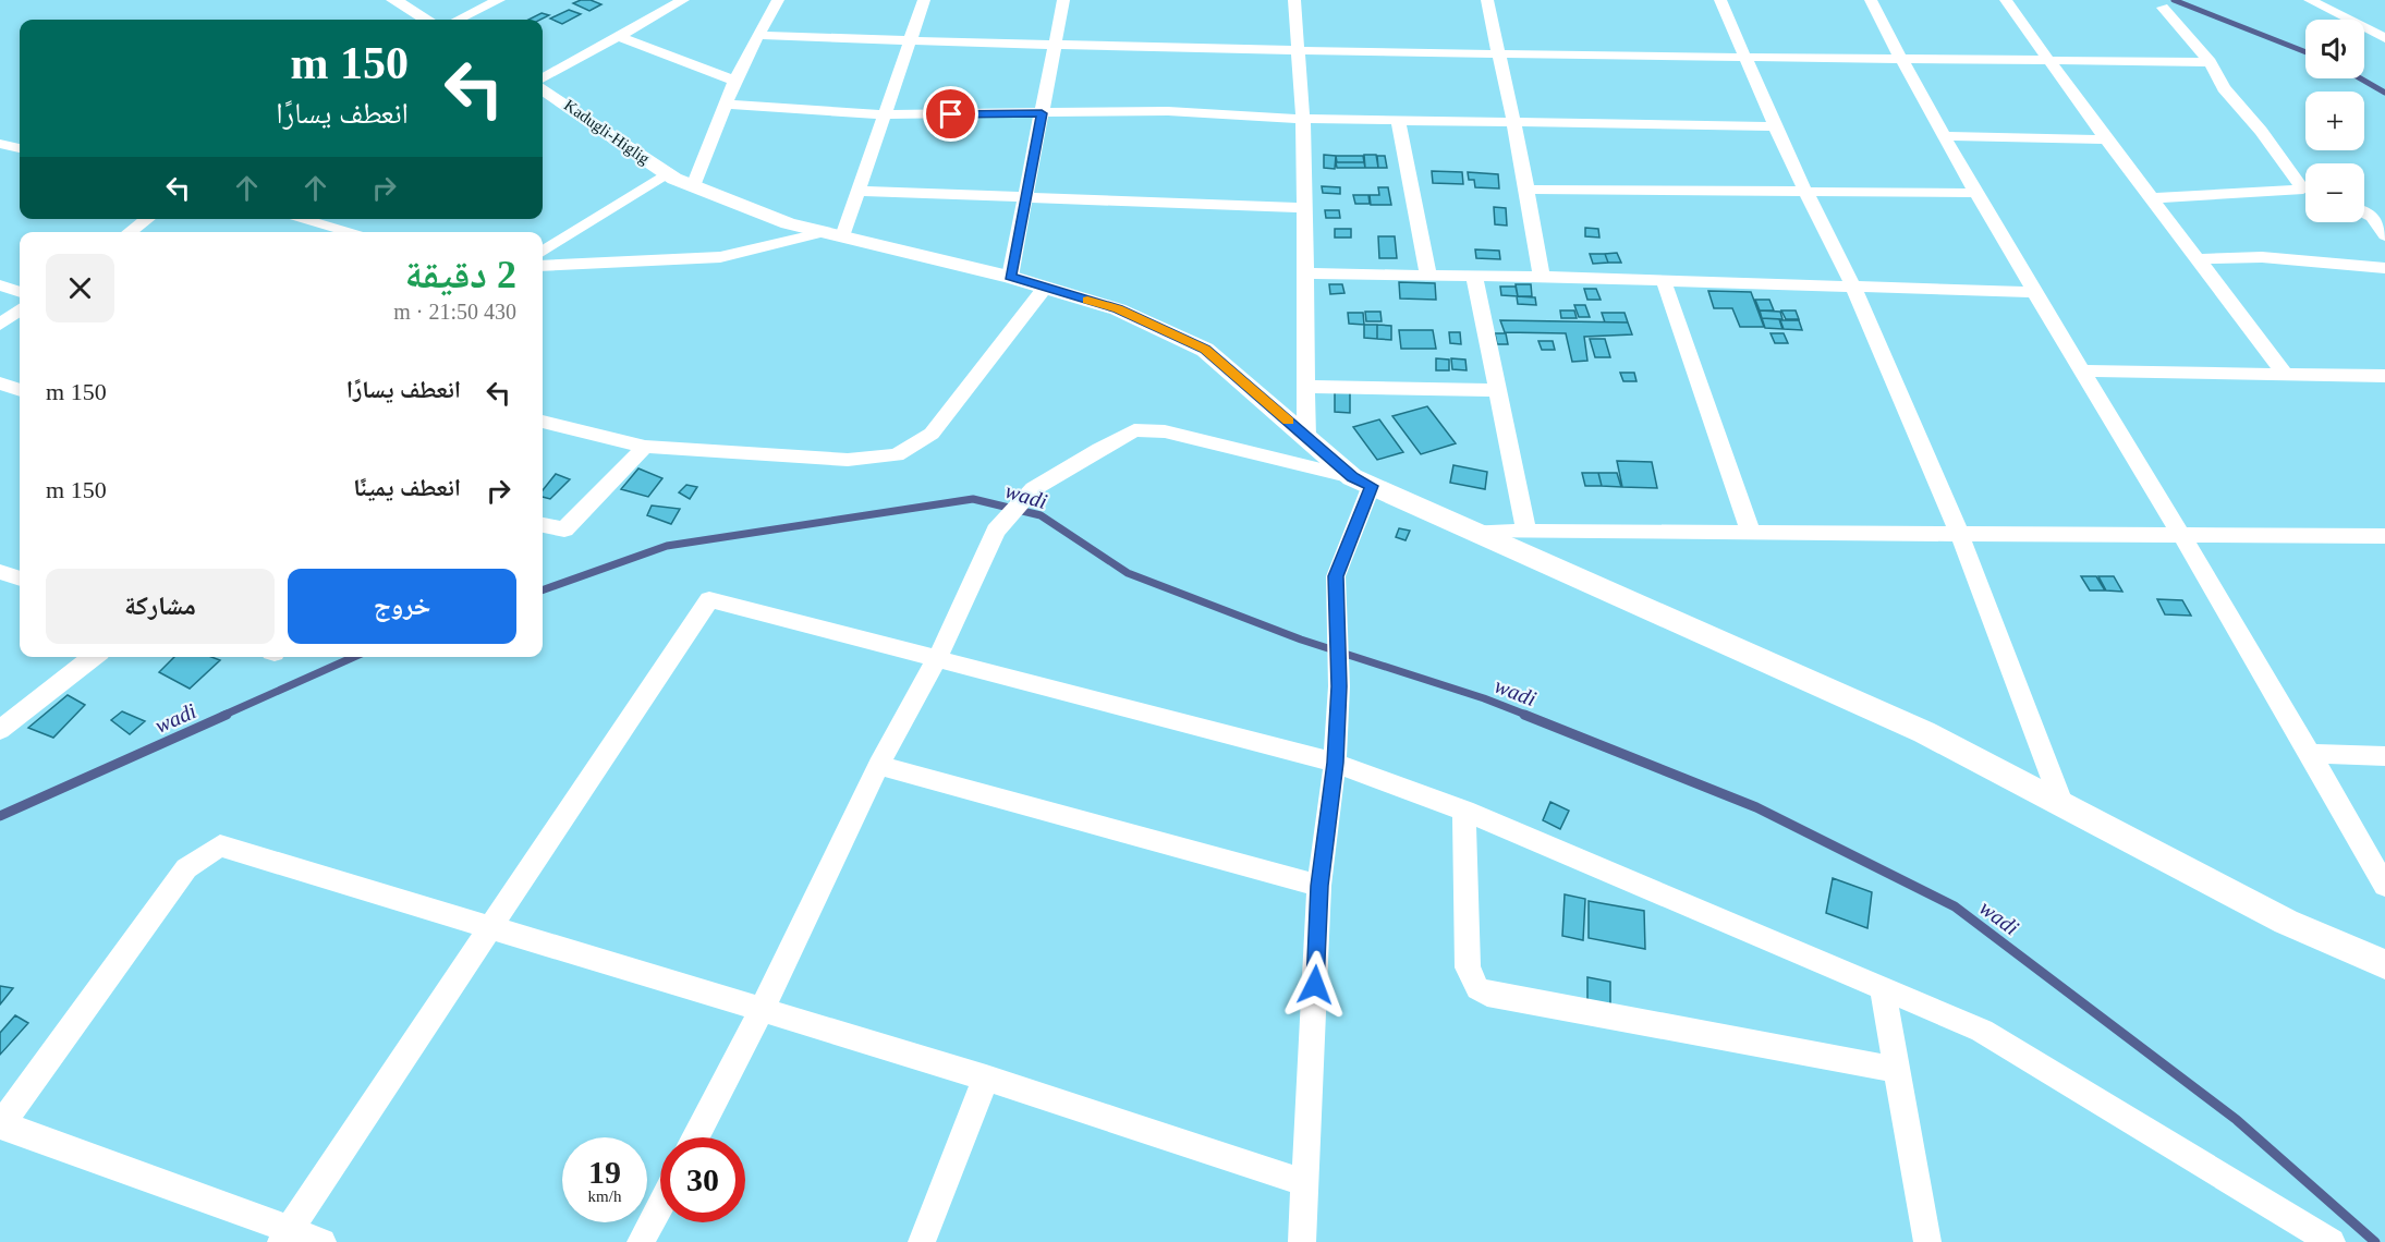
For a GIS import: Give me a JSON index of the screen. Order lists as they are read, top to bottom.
{
  "streets": {
    "street": ["Kadugli-Higlig"]
  },
  "water": ["wadi"],
  "page": {
    "map_buttons": ["+", "−"],
    "turn": ["150 m", "انعطف يسارًا"],
    "heading": ["2 دقيقة", "430 m · 21:50"],
    "list": [
      {
        "name": "انعطف يسارًا",
        "value": "150 m"
      },
      {
        "name": "انعطف يمينًا",
        "value": "150 m"
      }
    ],
    "buttons": ["خروج", "مشاركة"],
    "speed": "19 km/h",
    "limit": "30"
  }
}
